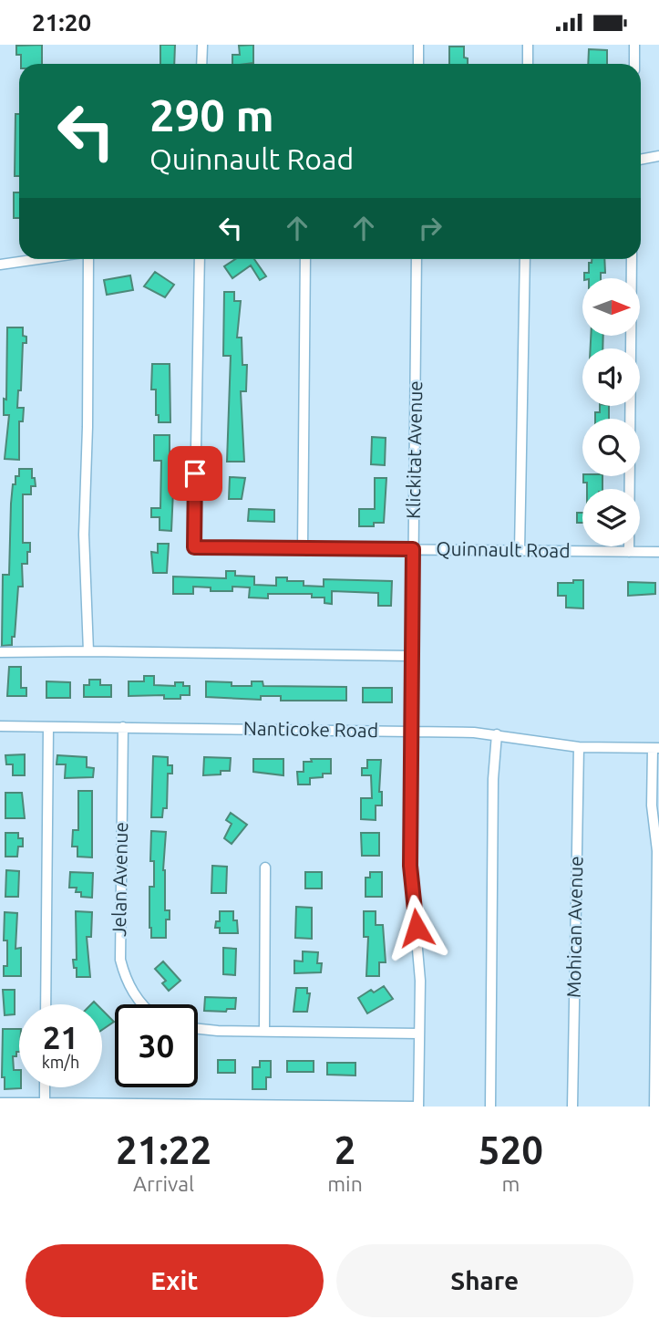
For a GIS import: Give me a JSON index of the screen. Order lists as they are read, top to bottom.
{
  "streets": {
    "street": [
      "Klickitat Avenue",
      "Quinnault Road",
      "Nanticoke Road",
      "Jelan Avenue",
      "Mohican Avenue"
    ]
  },
  "crossings": [
    ["Klickitat Avenue", "Quinnault Road"],
    ["Klickitat Avenue", "Nanticoke Road"],
    ["Nanticoke Road", "Jelan Avenue"],
    ["Nanticoke Road", "Mohican Avenue"]
  ],
  "north": "right",
  "page": {
    "status": "21:20",
    "turn": ["290 m", "Quinnault Road"],
    "speed": "21 km/h",
    "limit": "30",
    "eta": [
      "21:22",
      "Arrival",
      "2",
      "min",
      "520",
      "m"
    ],
    "buttons": ["Exit", "Share"]
  }
}
